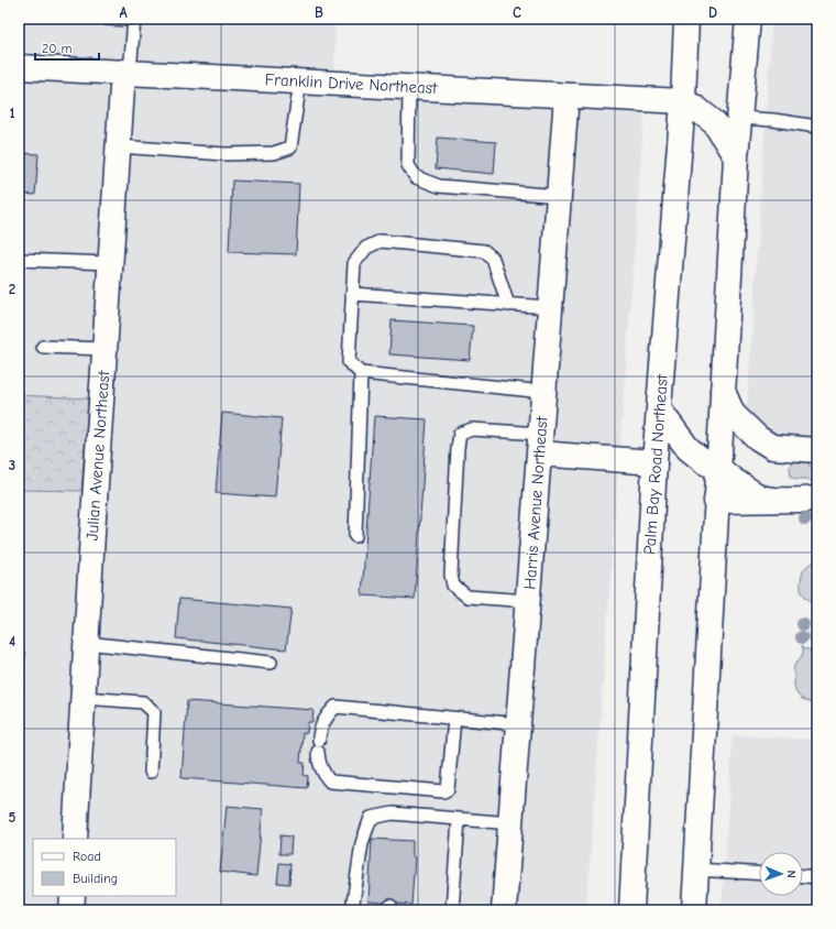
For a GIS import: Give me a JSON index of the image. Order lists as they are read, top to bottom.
{
  "streets": {
    "street": [
      "Franklin Drive Northeast",
      "Julian Avenue Northeast",
      "Palm Bay Road Northeast",
      "Harris Avenue Northeast"
    ]
  },
  "crossings": [
    ["Franklin Drive Northeast", "Julian Avenue Northeast"],
    ["Franklin Drive Northeast", "Palm Bay Road Northeast"],
    ["Franklin Drive Northeast", "Harris Avenue Northeast"]
  ],
  "legend": ["Road", "Building"],
  "scale_bar": "20 m",
  "north": "right",
  "grid": {
    "columns": [
      "A",
      "B",
      "C",
      "D"
    ],
    "rows": [
      "1",
      "2",
      "3",
      "4",
      "5"
    ]
  }
}
